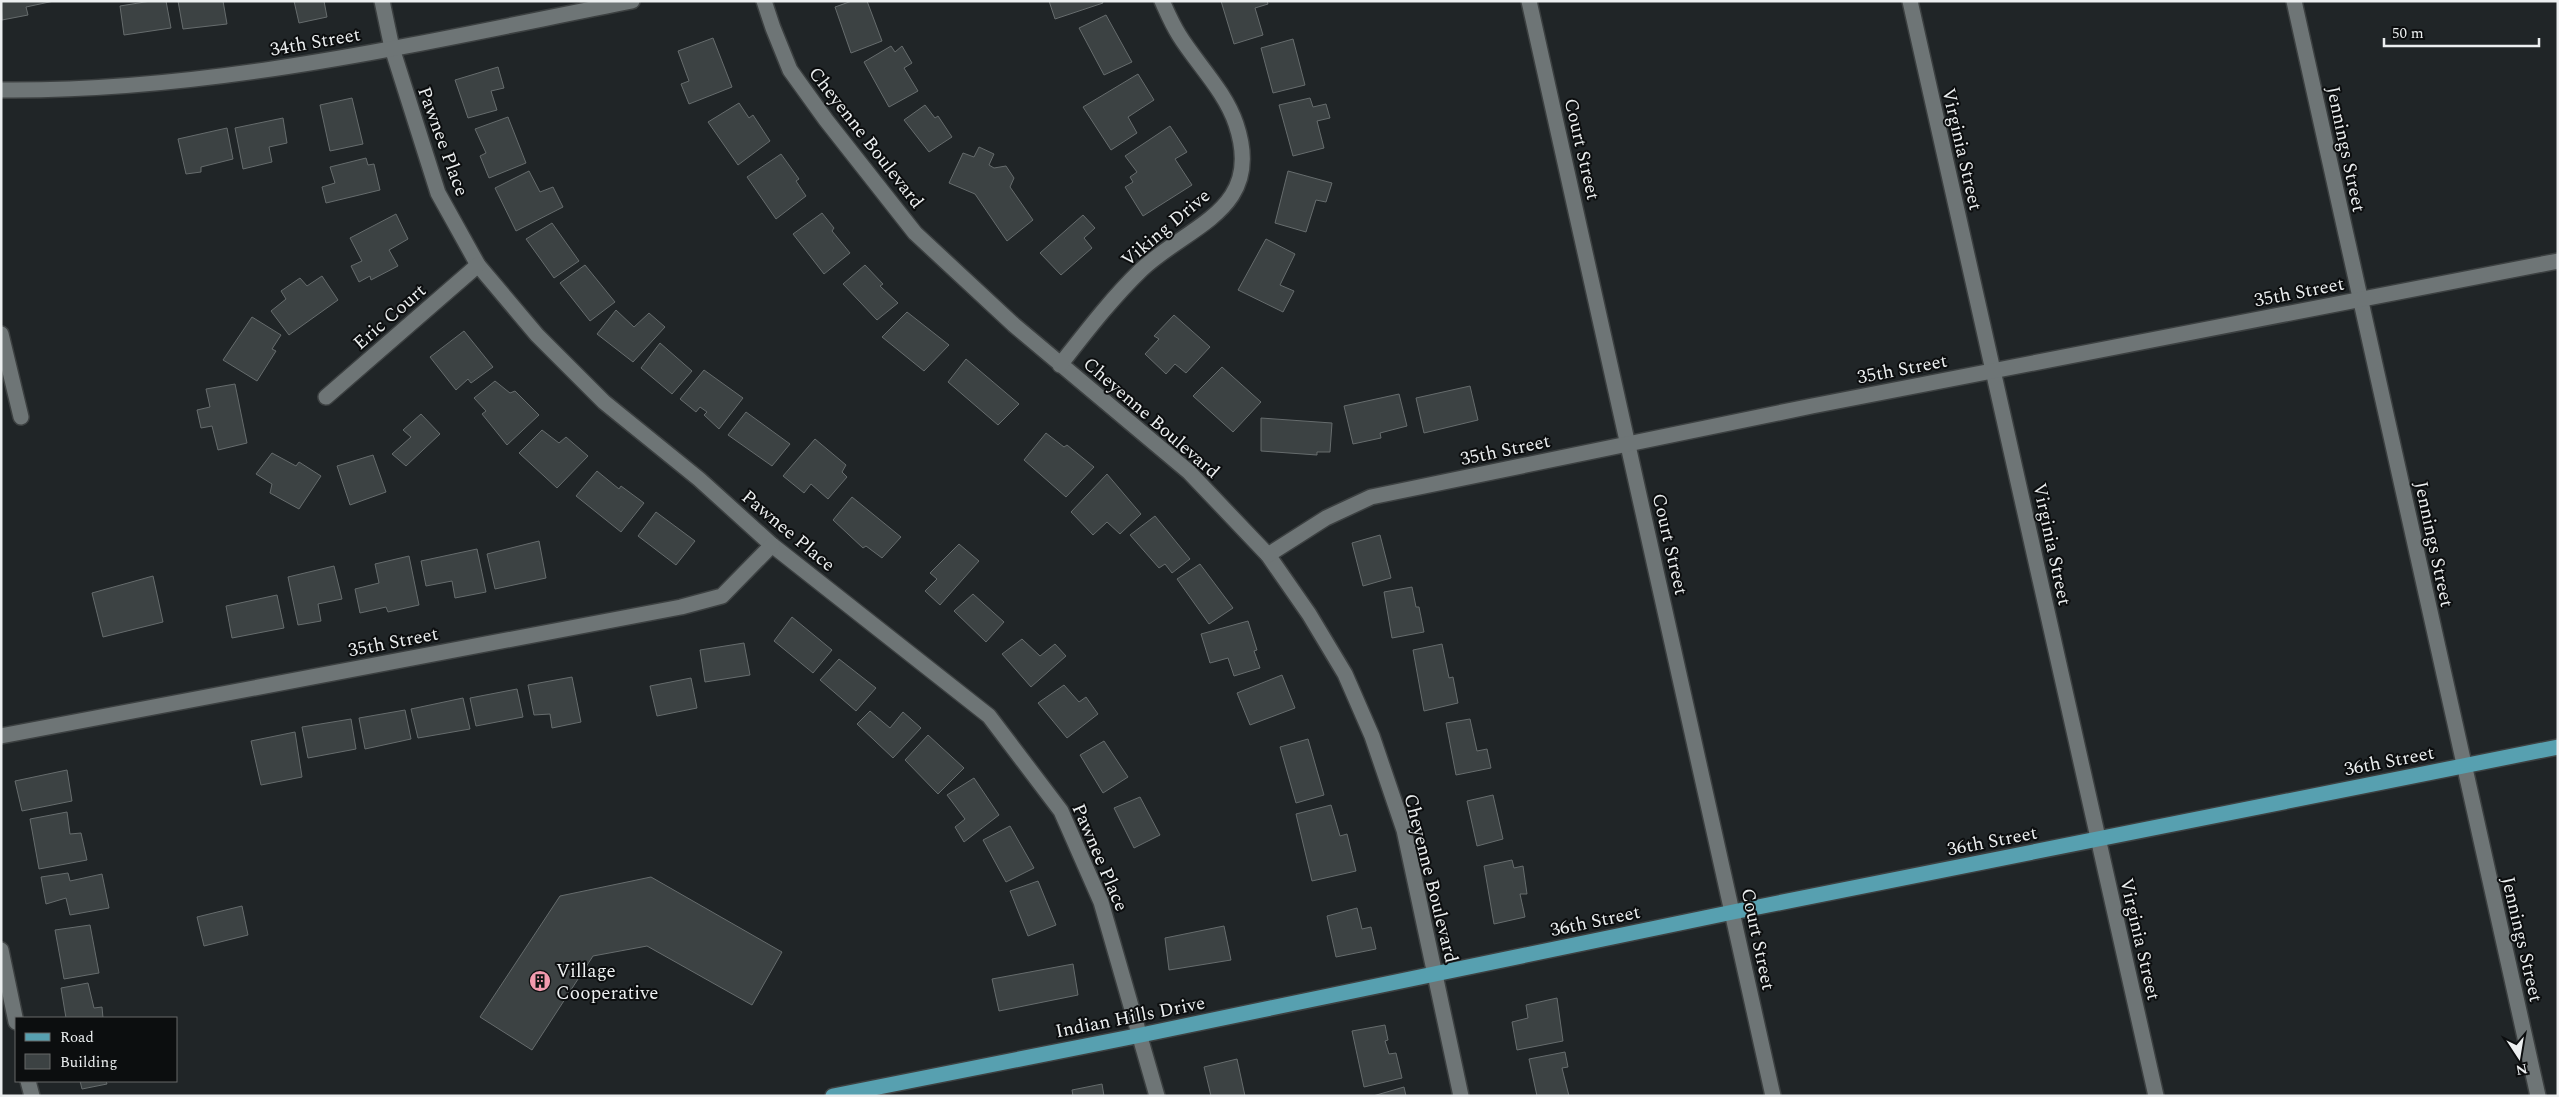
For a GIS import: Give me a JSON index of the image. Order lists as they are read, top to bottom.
{
  "streets": {
    "main road": ["36th Street", "Indian Hills Drive"],
    "street": [
      "34th Street",
      "Cheyenne Boulevard",
      "Pawnee Place",
      "Court Street",
      "Virginia Street",
      "Jennings Street",
      "Viking Drive",
      "35th Street",
      "Eric Court"
    ]
  },
  "crossings": [
    ["34th Street", "Pawnee Place"],
    ["Cheyenne Boulevard", "Viking Drive"],
    ["Cheyenne Boulevard", "35th Street"],
    ["Cheyenne Boulevard", "36th Street"],
    ["Cheyenne Boulevard", "Indian Hills Drive"],
    ["Pawnee Place", "35th Street"],
    ["Pawnee Place", "Eric Court"],
    ["Pawnee Place", "Indian Hills Drive"],
    ["Court Street", "35th Street"],
    ["Court Street", "36th Street"],
    ["Virginia Street", "35th Street"],
    ["Virginia Street", "36th Street"],
    ["Jennings Street", "35th Street"],
    ["Jennings Street", "36th Street"],
    ["36th Street", "Indian Hills Drive"]
  ],
  "places": {
    "building": ["Village Cooperative"]
  },
  "legend": ["Road", "Building"],
  "scale_bar": "50 m",
  "north": "bottom"
}
